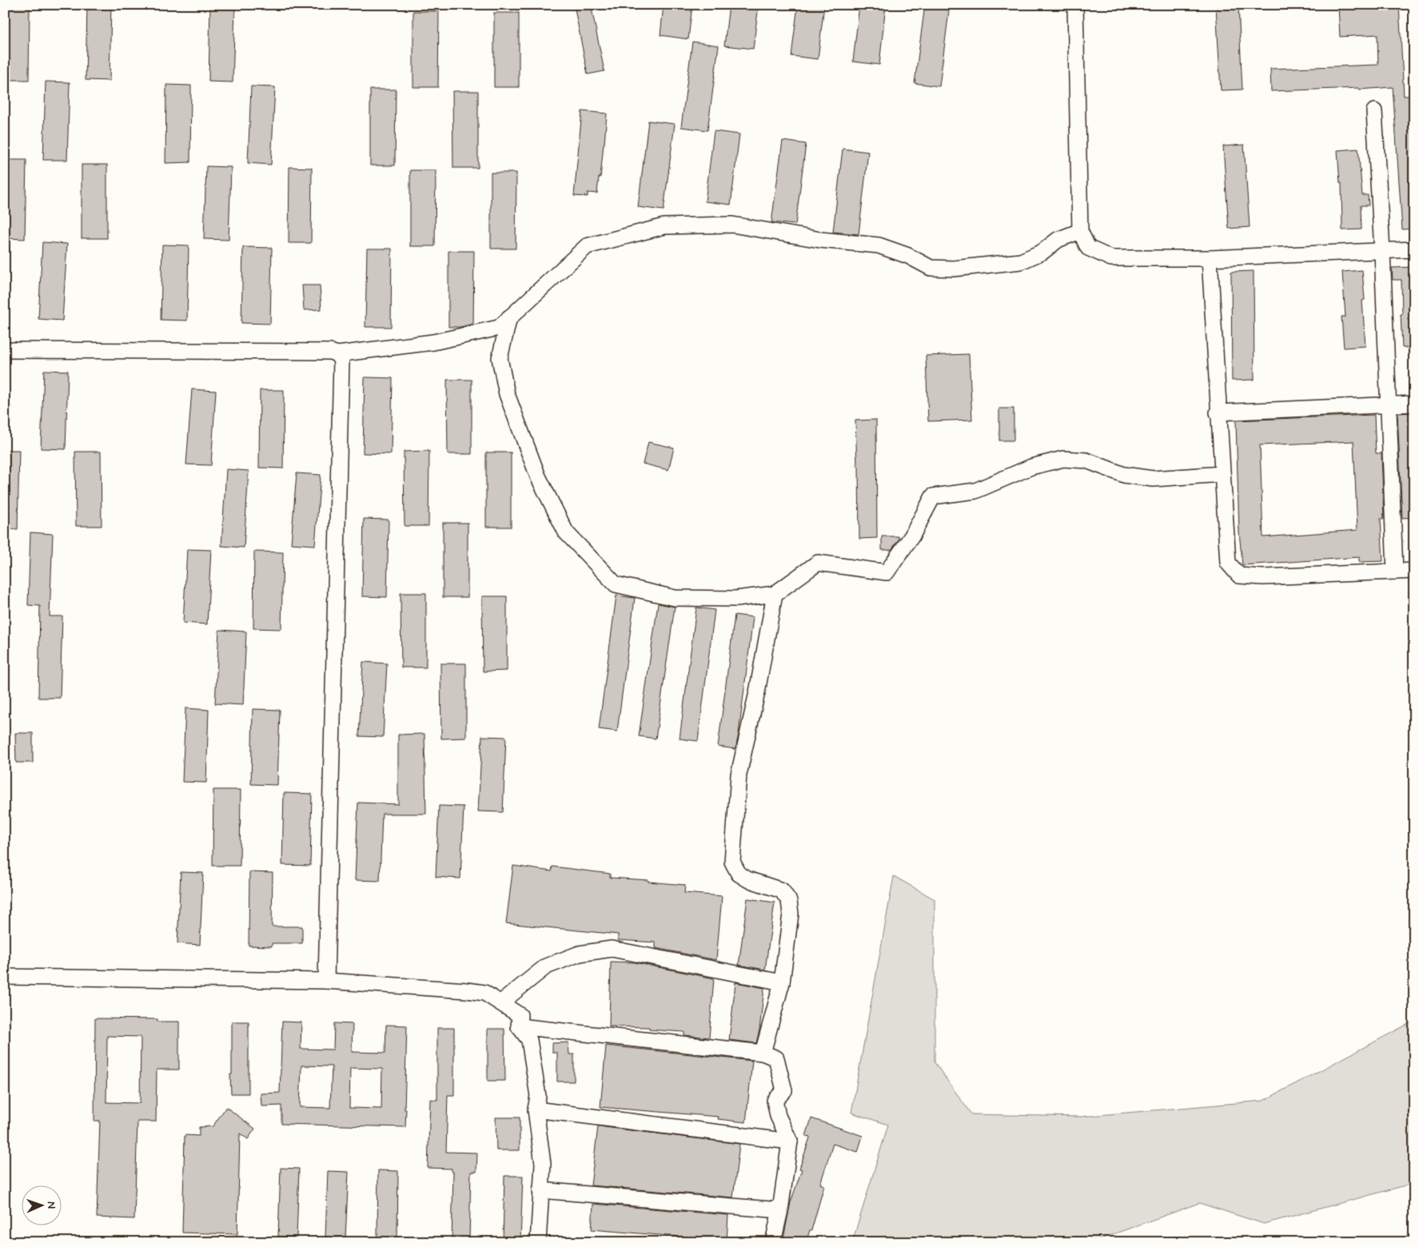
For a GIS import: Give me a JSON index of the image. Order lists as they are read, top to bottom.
{
  "north": "right"
}
